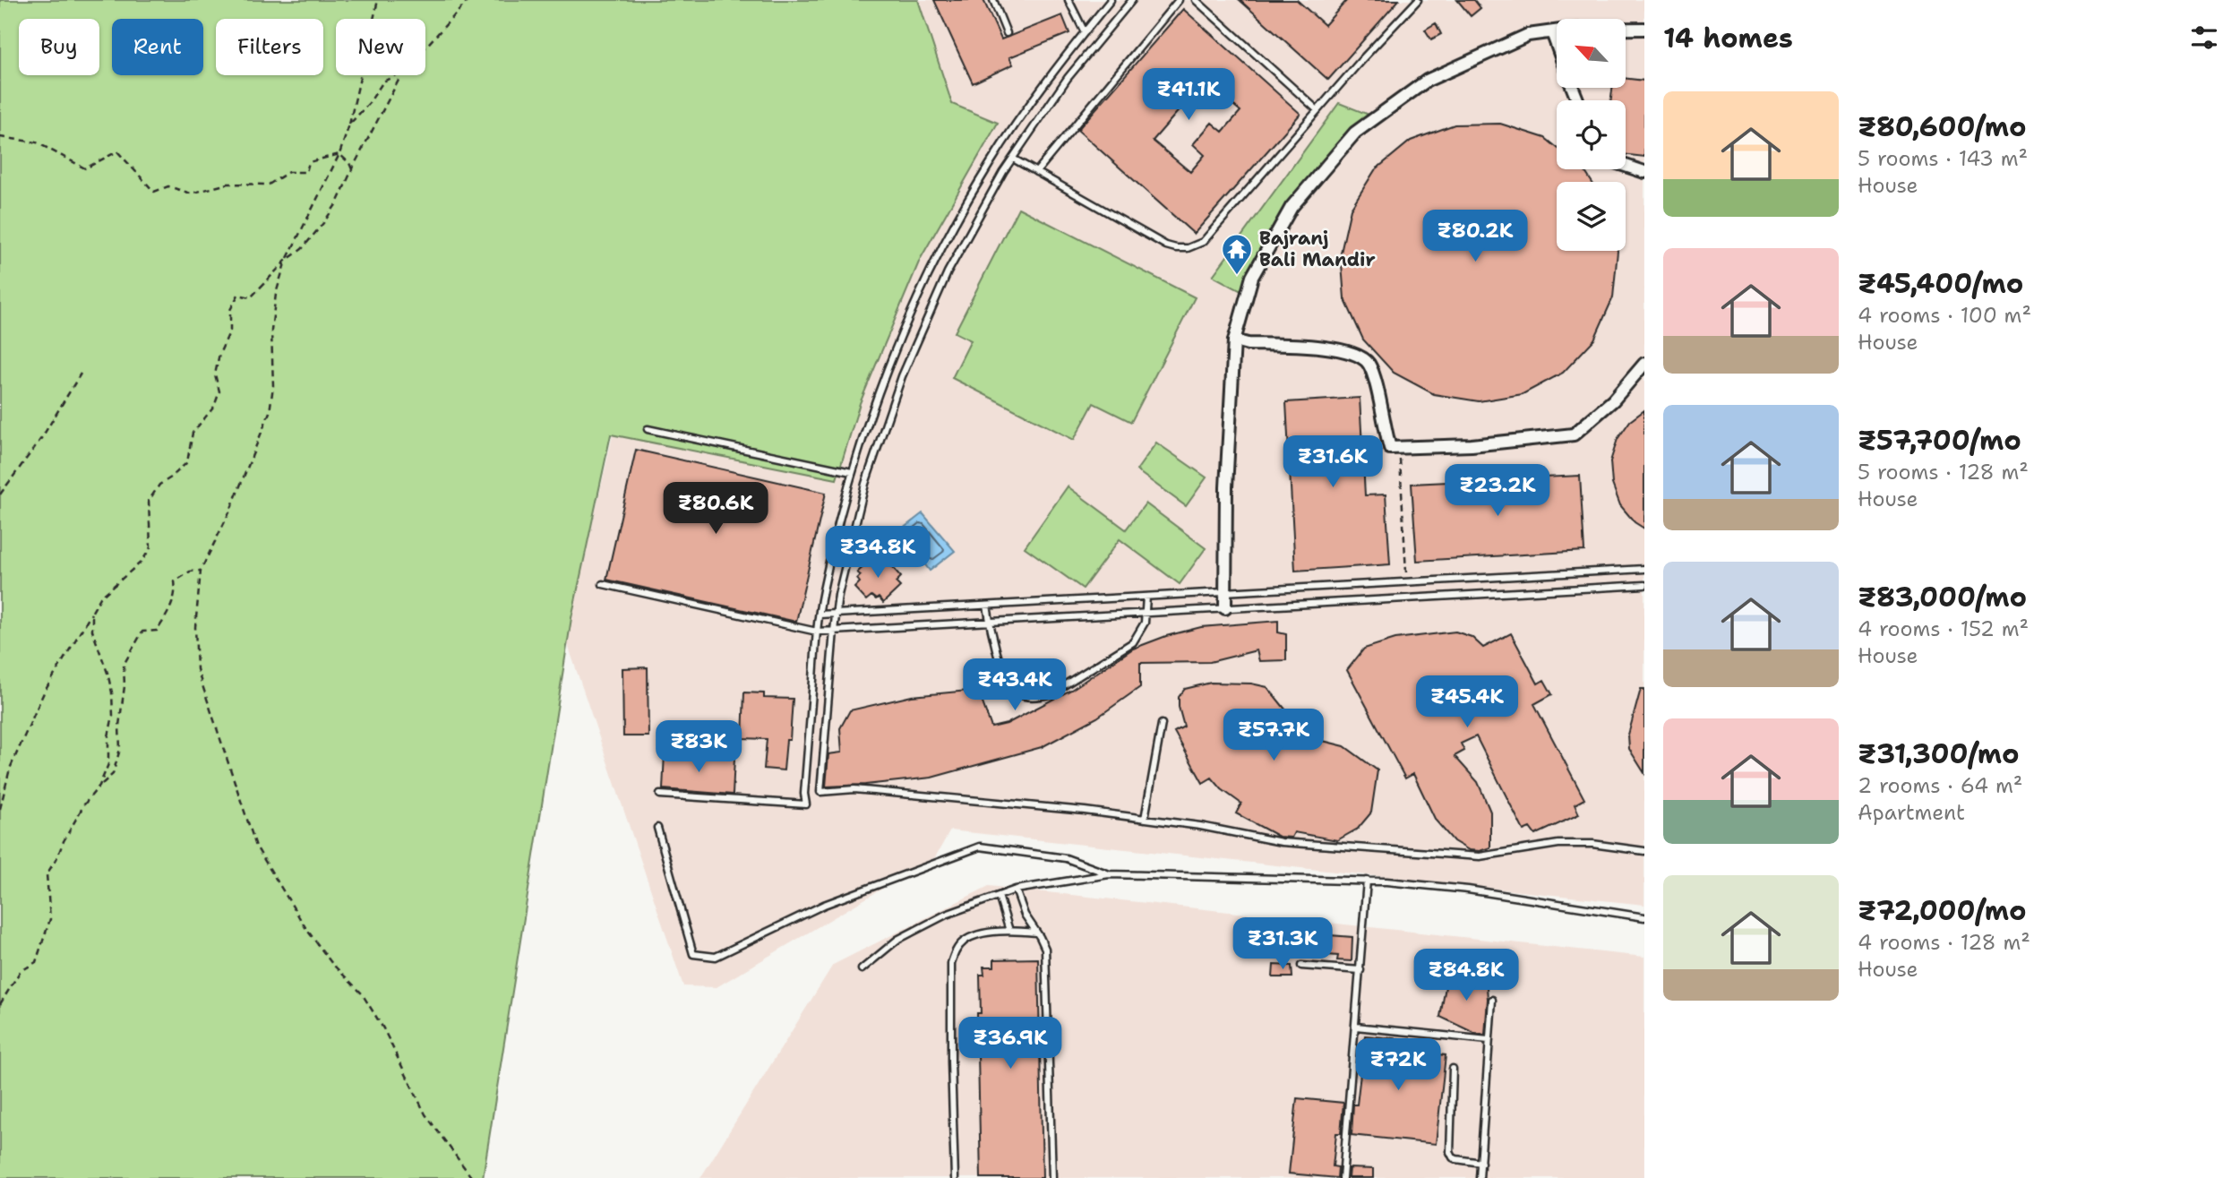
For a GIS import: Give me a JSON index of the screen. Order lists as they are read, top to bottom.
{
  "places": {
    "temple": ["Bajranj Bali Mandir"]
  },
  "north": "top left",
  "page": {
    "heading": "14 homes",
    "chip": [
      "Buy",
      "Rent",
      "Filters",
      "New"
    ],
    "price": [
      "₹41.1K",
      "₹80.2K",
      "₹31.6K",
      "₹23.2K",
      "₹80.6K",
      "₹34.8K",
      "₹43.4K",
      "₹45.4K",
      "₹57.7K",
      "₹83K",
      "₹31.3K",
      "₹84.8K",
      "₹36.9K",
      "₹72K"
    ],
    "list": [
      {
        "name": "₹80,600/mo",
        "note": "5 rooms · 143 m² · House"
      },
      {
        "name": "₹45,400/mo",
        "note": "4 rooms · 100 m² · House"
      },
      {
        "name": "₹57,700/mo",
        "note": "5 rooms · 128 m² · House"
      },
      {
        "name": "₹83,000/mo",
        "note": "4 rooms · 152 m² · House"
      },
      {
        "name": "₹31,300/mo",
        "note": "2 rooms · 64 m² · Apartment"
      },
      {
        "name": "₹72,000/mo",
        "note": "4 rooms · 128 m² · House"
      }
    ]
  }
}
